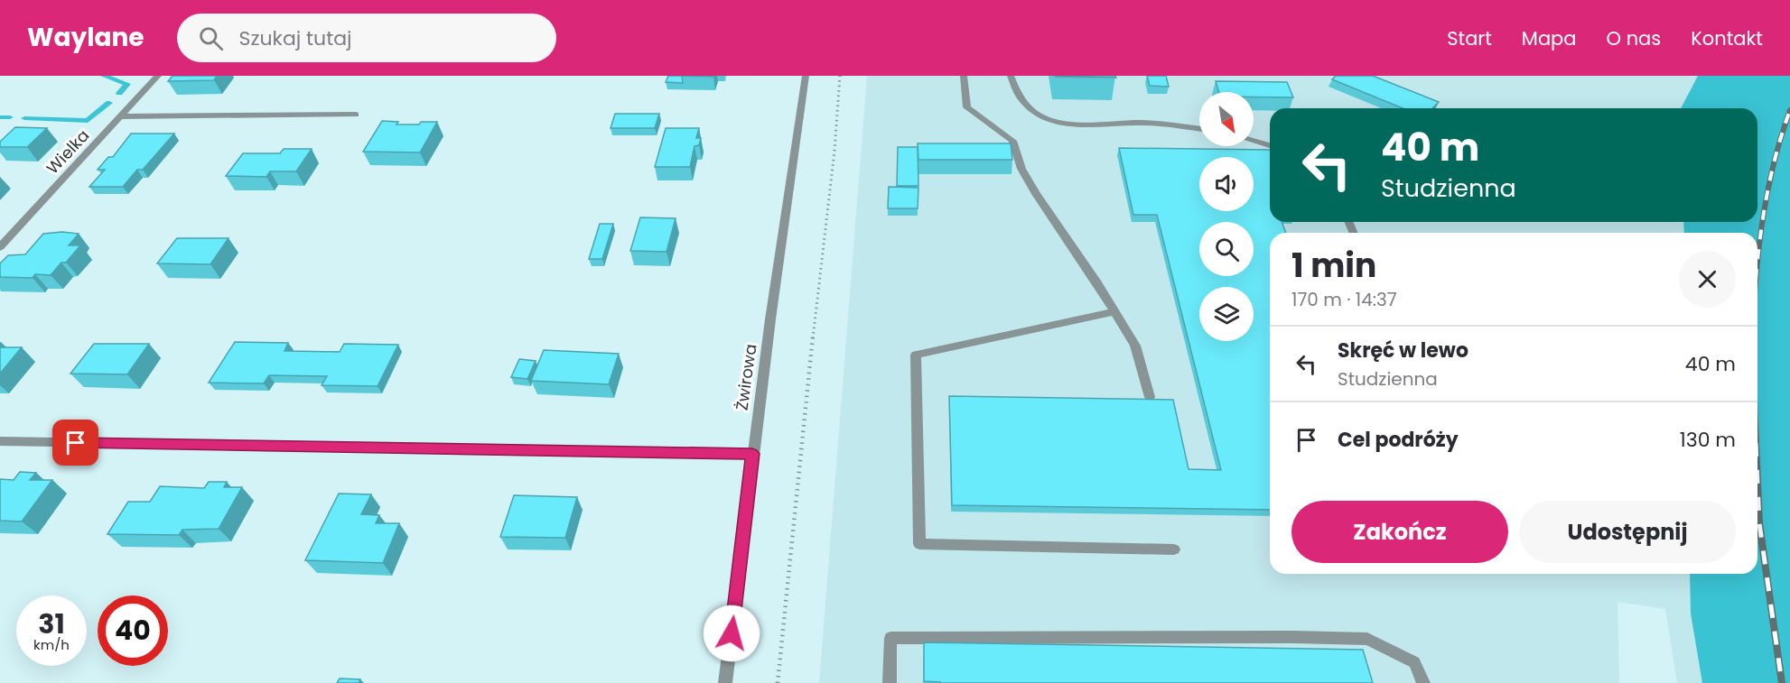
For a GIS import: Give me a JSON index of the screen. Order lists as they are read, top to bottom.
{
  "streets": {
    "street": ["Wielka", "Żwirowa"]
  },
  "north": "bottom right",
  "page": {
    "header": "Waylane",
    "search": "Szukaj tutaj",
    "nav": [
      "Start",
      "Mapa",
      "O nas",
      "Kontakt"
    ],
    "turn": ["40 m", "Studzienna"],
    "heading": ["1 min", "170 m · 14:37"],
    "list": [
      {
        "name": "Skręć w lewo",
        "note": "Studzienna",
        "value": "40 m"
      },
      {
        "name": "Cel podróży",
        "value": "130 m"
      }
    ],
    "buttons": ["Zakończ", "Udostępnij"],
    "speed": "31 km/h",
    "limit": "40"
  }
}
